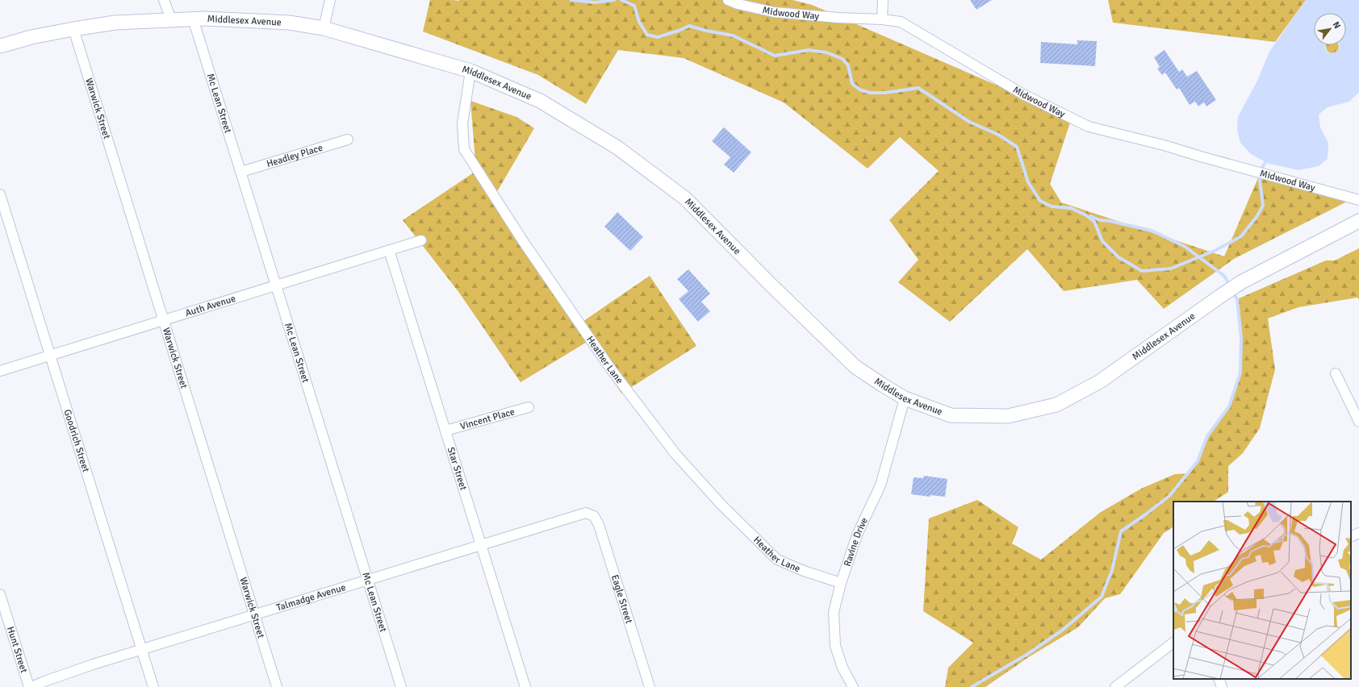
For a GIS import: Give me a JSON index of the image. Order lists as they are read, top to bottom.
{
  "streets": {
    "street": [
      "Midwood Way",
      "Middlesex Avenue",
      "Mc Lean Street",
      "Warwick Street",
      "Headley Place",
      "Auth Avenue",
      "Heather Lane",
      "Vincent Place",
      "Goodrich Street",
      "Star Street",
      "Ravine Drive",
      "Talmadge Avenue",
      "Eagle Street",
      "Hunt Street"
    ]
  },
  "crossings": [
    ["Middlesex Avenue", "Mc Lean Street"],
    ["Middlesex Avenue", "Warwick Street"],
    ["Middlesex Avenue", "Heather Lane"],
    ["Middlesex Avenue", "Ravine Drive"],
    ["Mc Lean Street", "Headley Place"],
    ["Mc Lean Street", "Auth Avenue"],
    ["Mc Lean Street", "Talmadge Avenue"],
    ["Warwick Street", "Auth Avenue"],
    ["Warwick Street", "Talmadge Avenue"],
    ["Auth Avenue", "Goodrich Street"],
    ["Auth Avenue", "Star Street"],
    ["Heather Lane", "Ravine Drive"],
    ["Vincent Place", "Star Street"],
    ["Goodrich Street", "Talmadge Avenue"],
    ["Star Street", "Talmadge Avenue"],
    ["Talmadge Avenue", "Eagle Street"],
    ["Talmadge Avenue", "Hunt Street"]
  ],
  "north": "top right"
}
